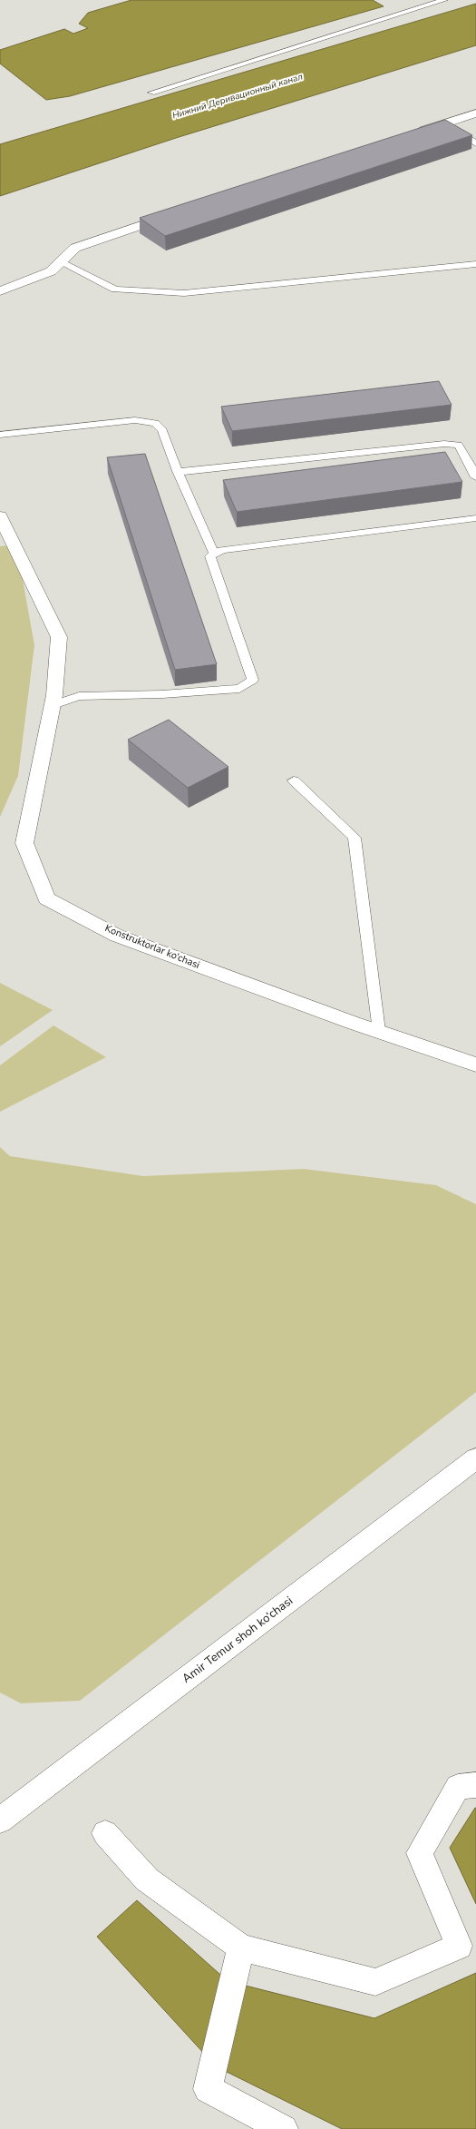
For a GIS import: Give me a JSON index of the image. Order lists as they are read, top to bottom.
{
  "streets": {
    "street": ["Konstruktorlar ko‘chasi", "Amir Temur shoh ko‘chasi"]
  },
  "water": ["Нижний Деривационный канал"]
}
